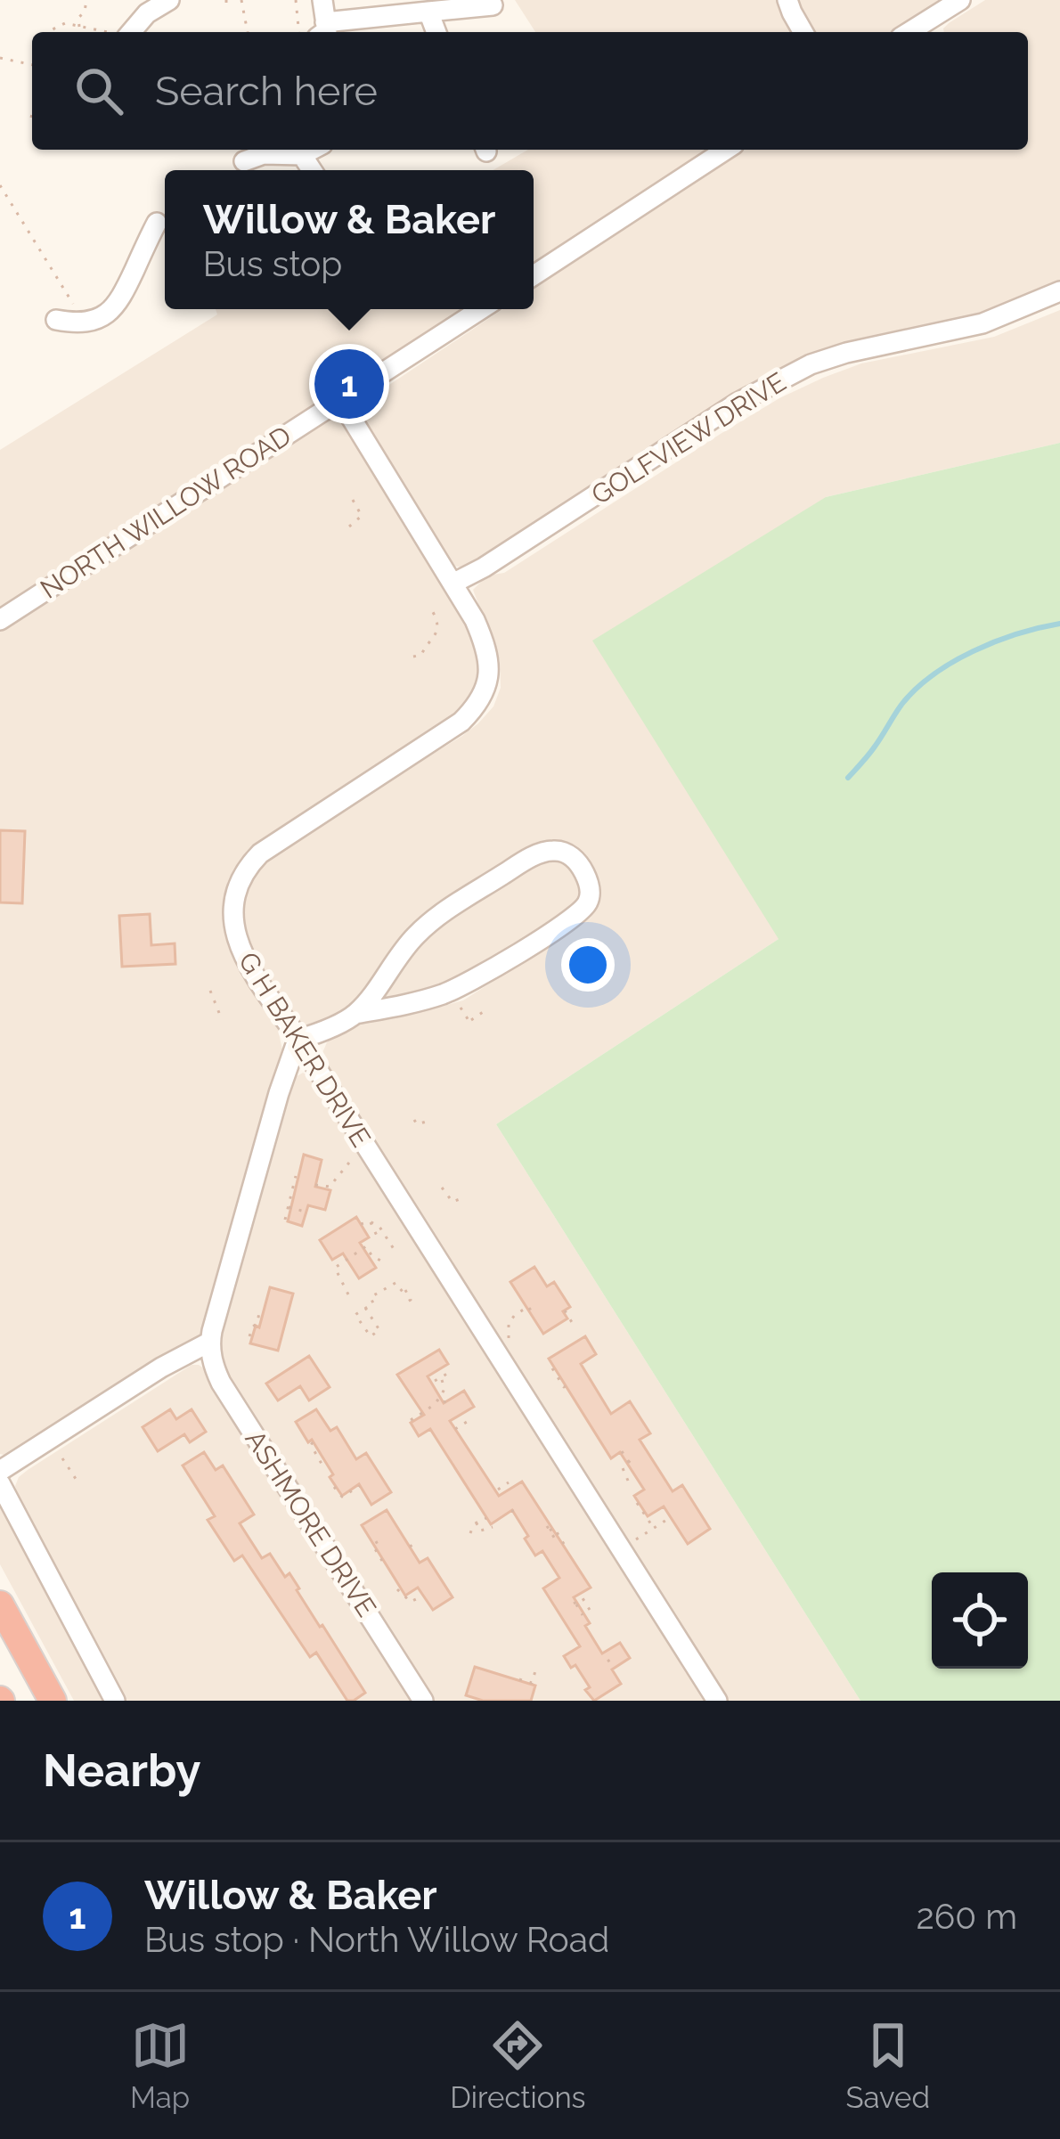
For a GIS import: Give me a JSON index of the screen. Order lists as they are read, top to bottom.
{
  "streets": {
    "street": [
      "GOLFVIEW DRIVE",
      "NORTH WILLOW ROAD",
      "G H BAKER DRIVE",
      "ASHMORE DRIVE"
    ]
  },
  "crossings": [
    ["GOLFVIEW DRIVE", "G H BAKER DRIVE"],
    ["NORTH WILLOW ROAD", "G H BAKER DRIVE"]
  ],
  "page": {
    "search": "Search here",
    "popup": ["Willow & Baker", "Bus stop"],
    "pins": "1",
    "heading": "Nearby",
    "list": [
      {
        "mark": "1",
        "name": "Willow & Baker",
        "note": "Bus stop · North Willow Road",
        "value": "260 m"
      }
    ],
    "nav": ["Map", "Directions", "Saved"]
  }
}
